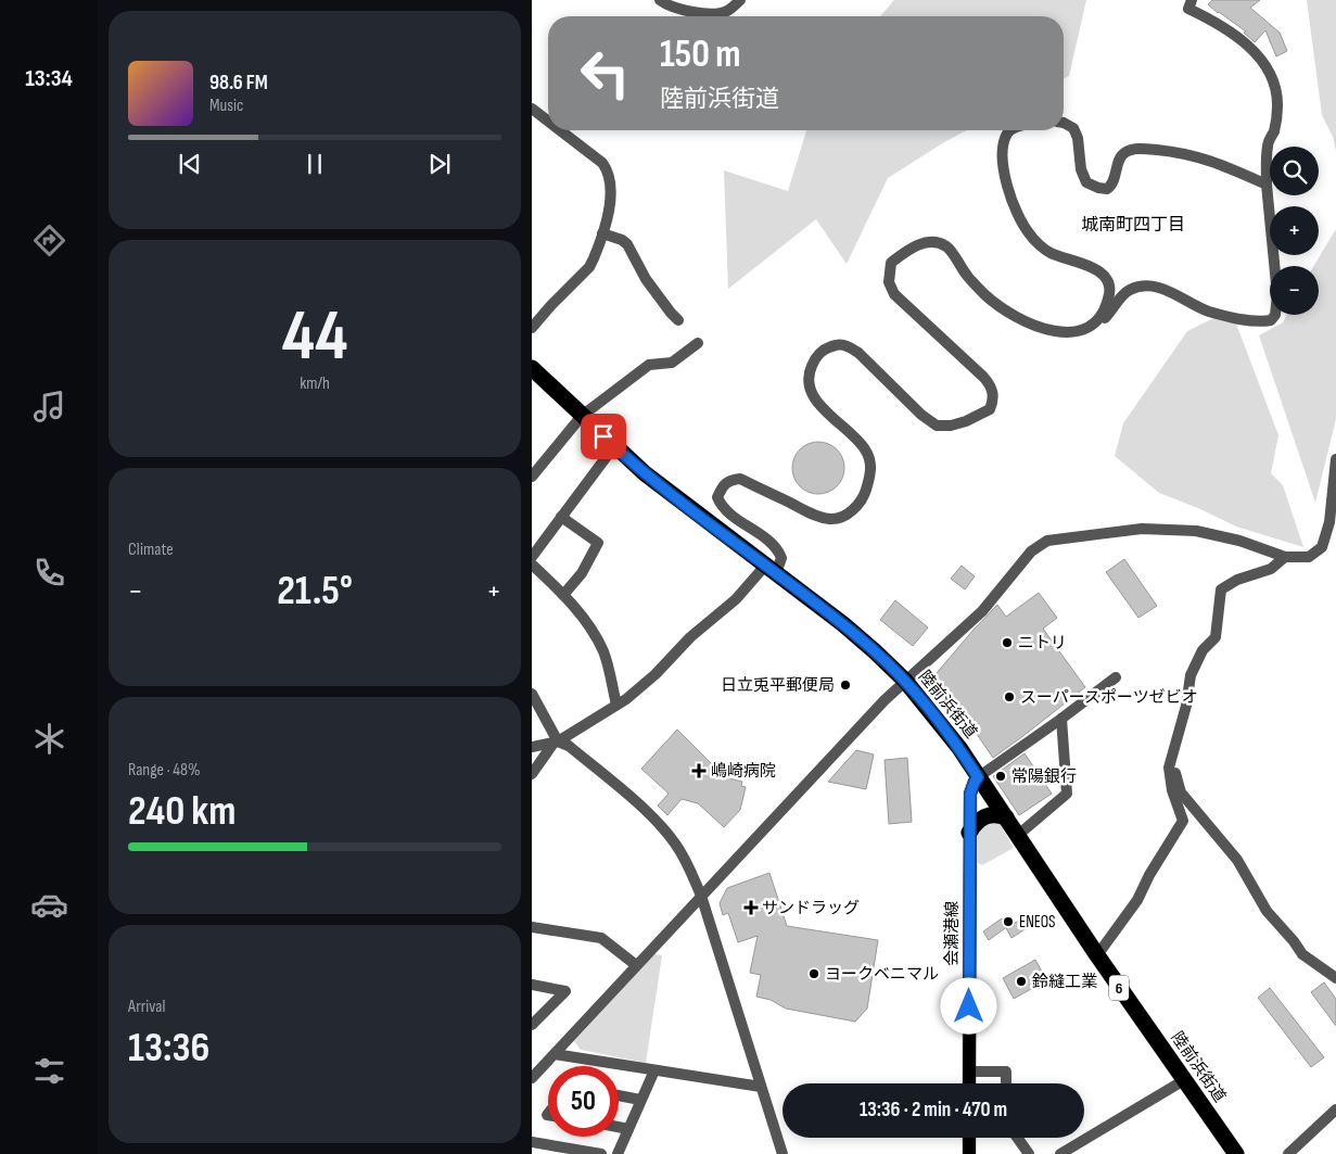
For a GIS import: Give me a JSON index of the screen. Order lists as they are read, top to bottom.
{
  "streets": {
    "highway": ["陸前浜街道", "6"],
    "main road": ["会瀬港線"]
  },
  "crossings": [
    ["陸前浜街道", "会瀬港線"]
  ],
  "districts": ["城南町四丁目"],
  "places": {
    "other": [
      "ニトリ",
      "日立兎平郵便局",
      "スーパースポーツゼビオ",
      "常陽銀行",
      "ENEOS",
      "ヨークベニマル",
      "鈴縫工業"
    ],
    "health": ["嶋崎病院", "サンドラッグ"]
  },
  "page": {
    "tabs": "13:34",
    "turn": ["150 m", "陸前浜街道"],
    "song": ["98.6 FM", "Music"],
    "map_buttons": ["+", "−"],
    "tile": [
      ["44", "km/h"],
      "Climate",
      ["Range · 48%", "240 km"],
      ["Arrival", "13:36"]
    ],
    "heat": ["−", "21.5°", "+"],
    "limit": "50",
    "trip": "13:36 · 2 min · 470 m"
  }
}
